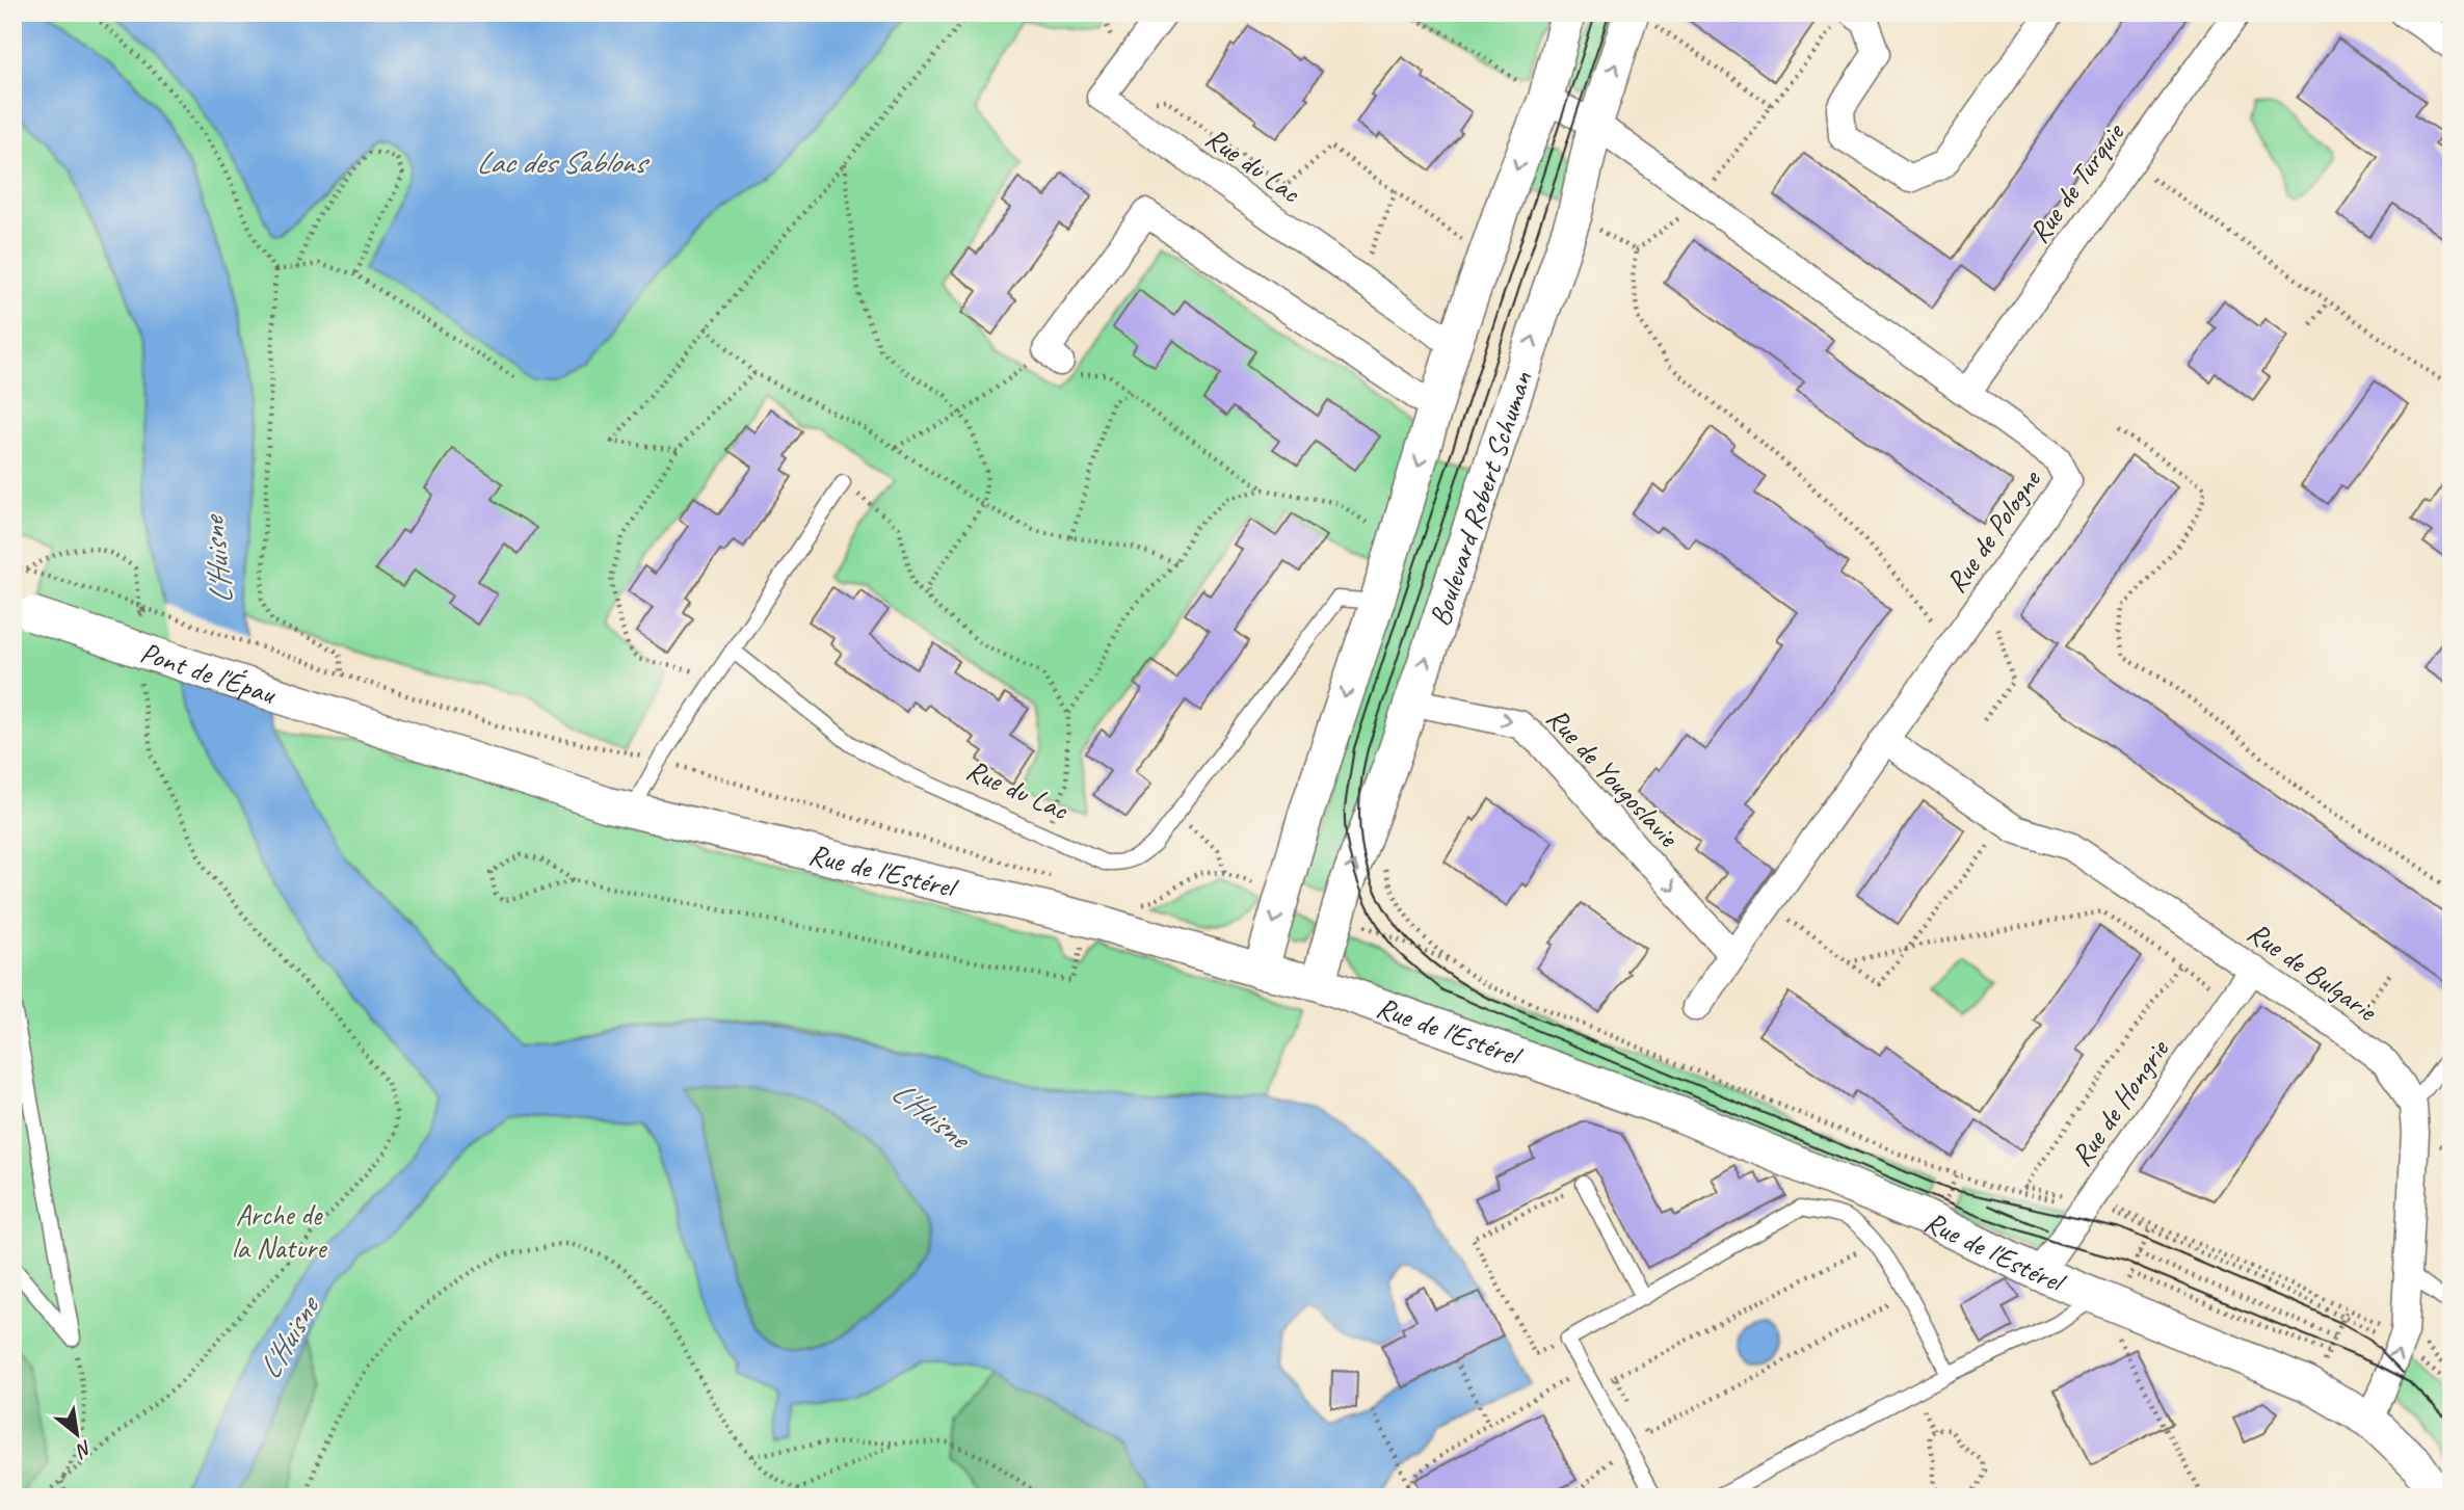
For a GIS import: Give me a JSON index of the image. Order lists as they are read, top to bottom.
{
  "streets": {
    "street": [
      "Rue du Lac",
      "Rue de Turquie",
      "Boulevard Robert Schuman",
      "Rue de Pologne",
      "Pont de l'Épau",
      "Rue de Yougoslavie",
      "Rue de l'Estérel",
      "Rue de Bulgarie",
      "Rue de Hongrie"
    ]
  },
  "crossings": [
    ["Rue de Turquie", "Rue de Pologne"],
    ["Boulevard Robert Schuman", "Rue de Pologne"],
    ["Boulevard Robert Schuman", "Rue de Yougoslavie"],
    ["Boulevard Robert Schuman", "Rue de l'Estérel"],
    ["Rue de Pologne", "Rue de Yougoslavie"],
    ["Rue de Pologne", "Rue de Bulgarie"],
    ["Pont de l'Épau", "Rue de l'Estérel"],
    ["Rue de l'Estérel", "Rue de Hongrie"],
    ["Rue de Bulgarie", "Rue de Hongrie"]
  ],
  "one_way": ["Rue de Yougoslavie"],
  "water": ["Lac des Sablons", "L'Huisne"],
  "parks": ["Arche de la Nature"],
  "north": "bottom right"
}
